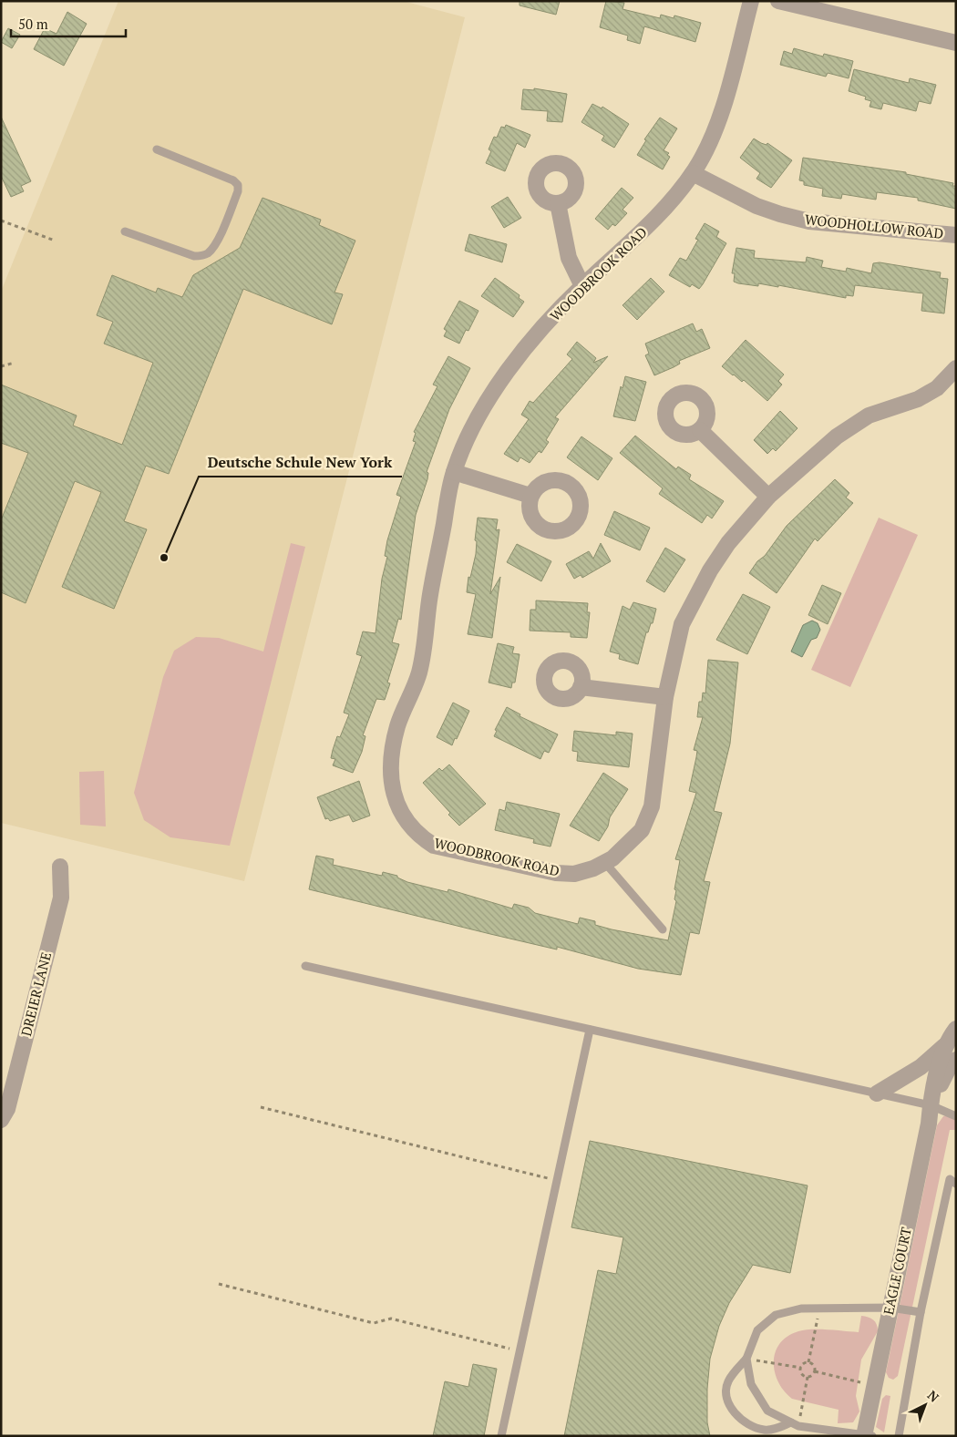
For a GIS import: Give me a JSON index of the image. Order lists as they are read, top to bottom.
{
  "streets": {
    "street": [
      "WOODHOLLOW ROAD",
      "WOODBROOK ROAD",
      "DREIER LANE",
      "EAGLE COURT"
    ]
  },
  "crossings": [
    ["WOODHOLLOW ROAD", "WOODBROOK ROAD"]
  ],
  "places": ["Deutsche Schule New York"],
  "scale_bar": "50 m",
  "north": "top right"
}
